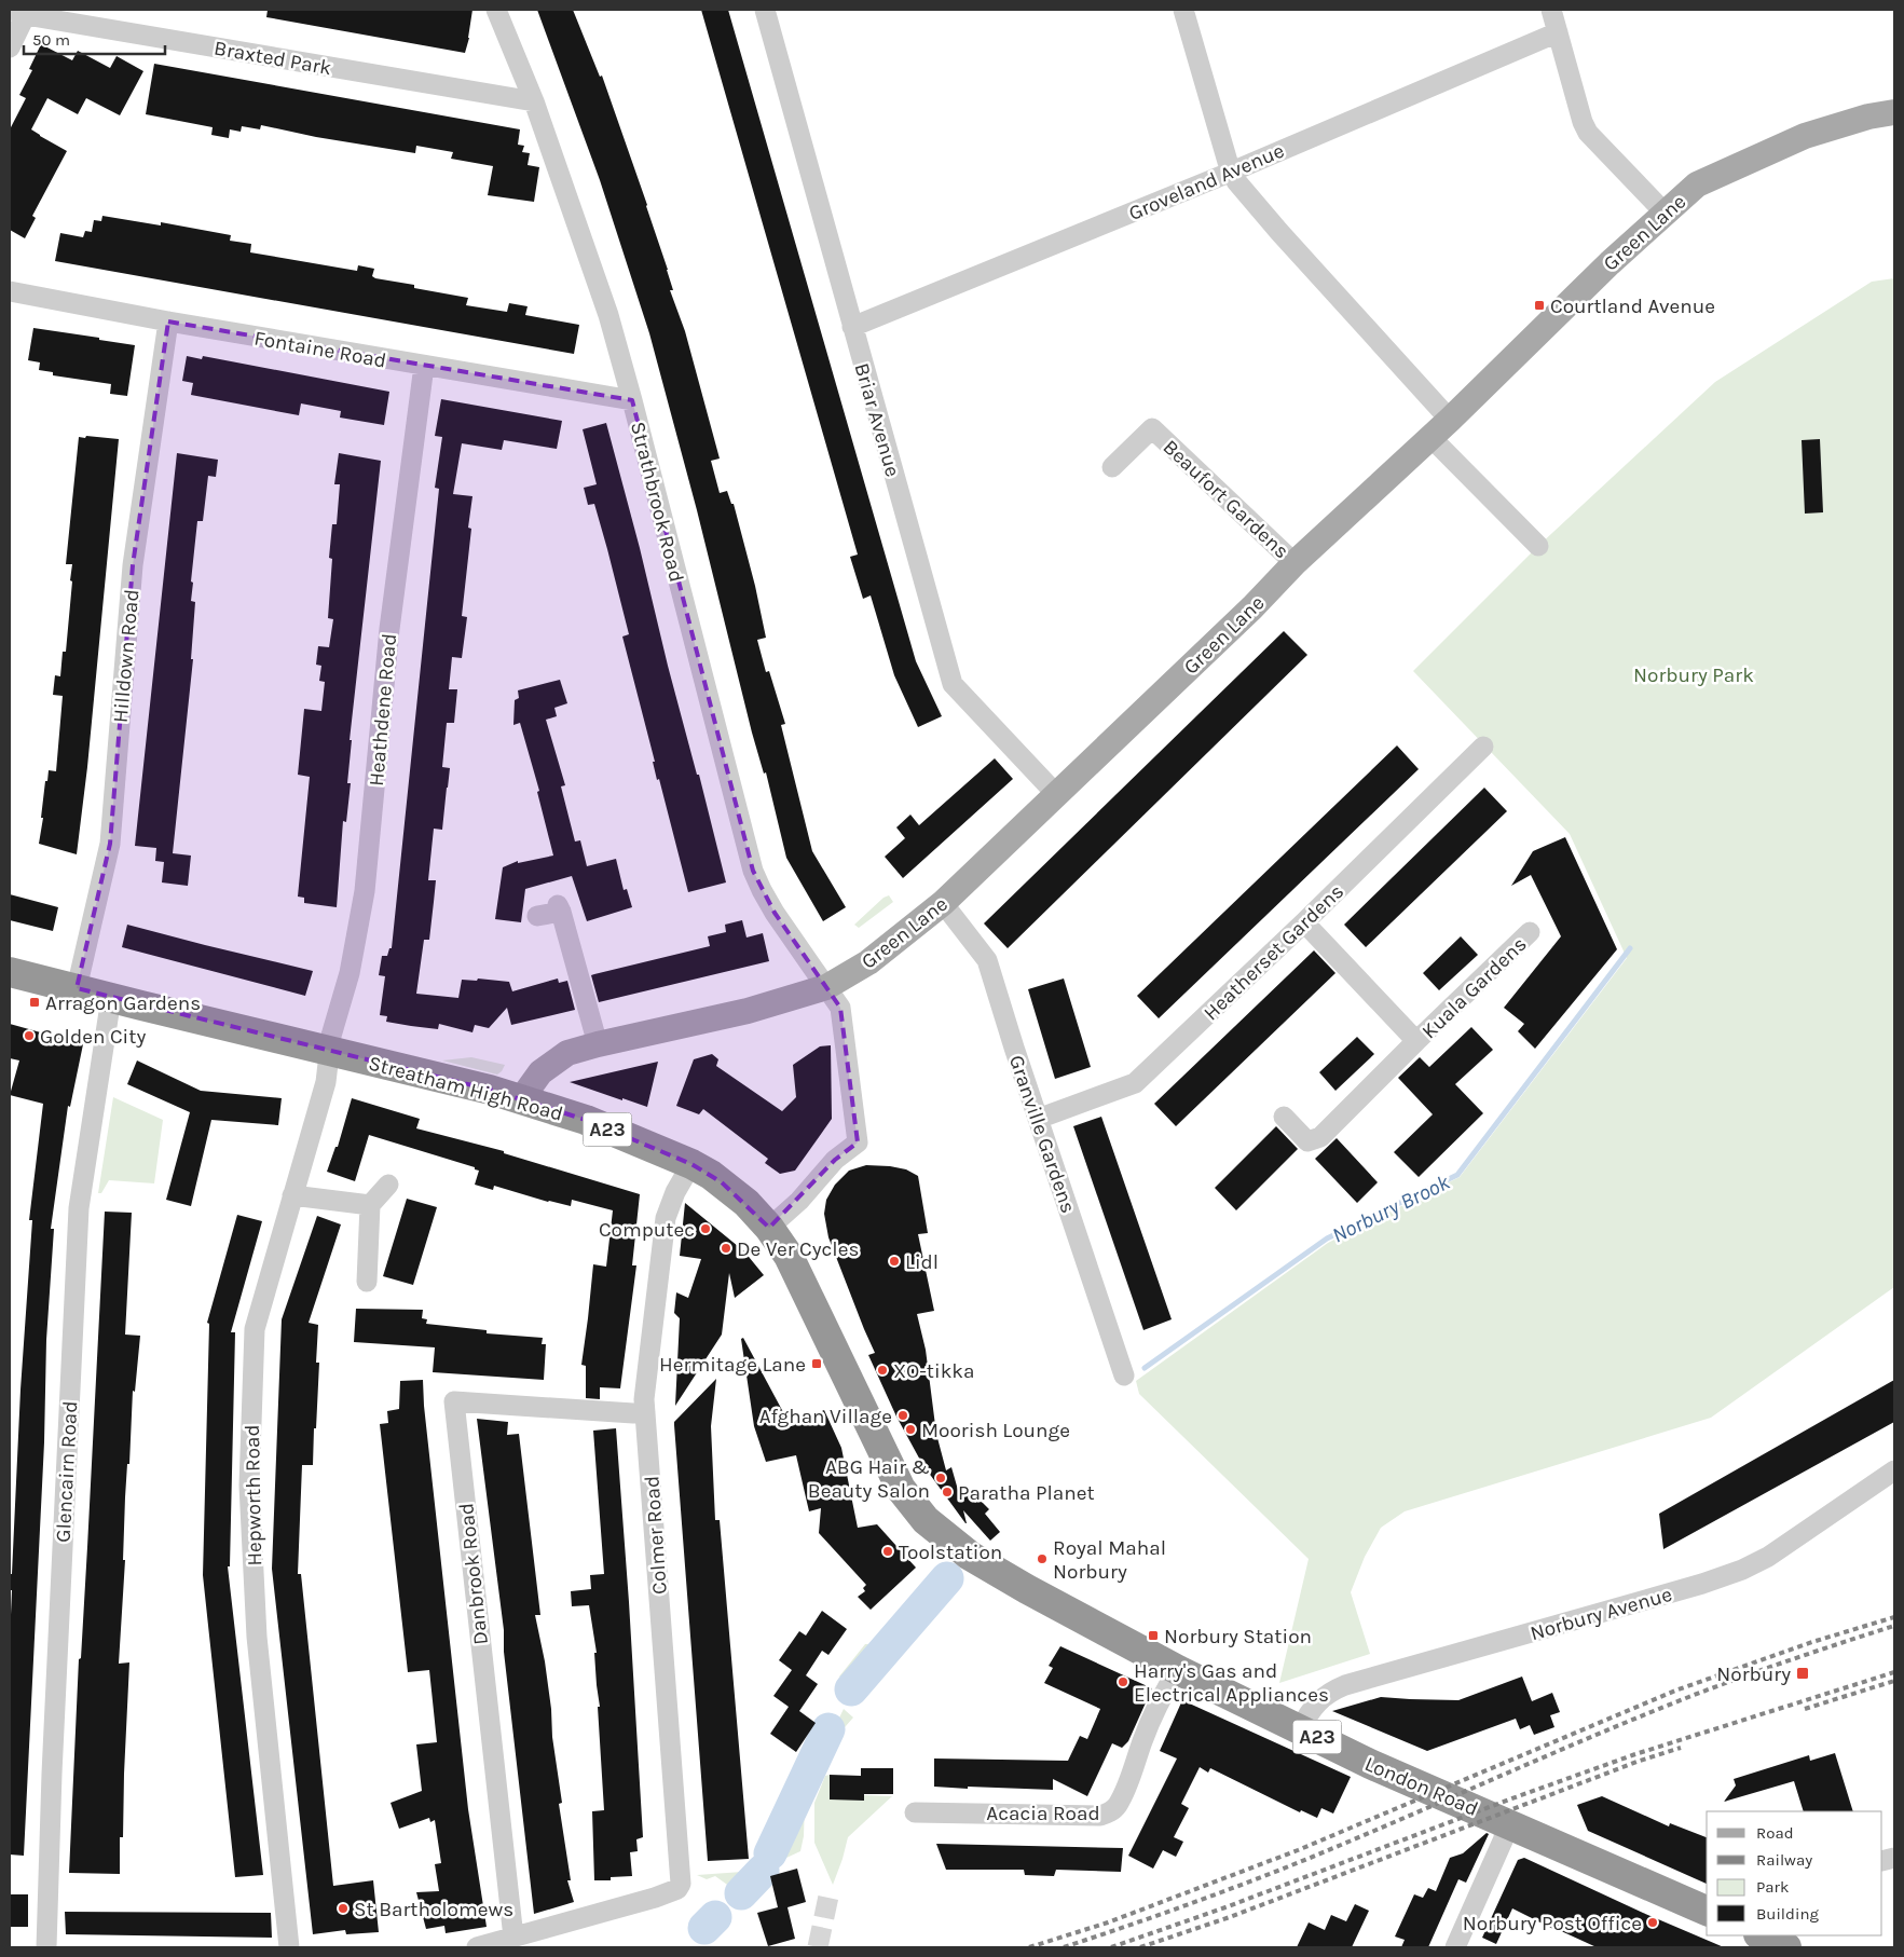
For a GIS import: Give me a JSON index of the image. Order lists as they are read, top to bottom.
{
  "streets": {
    "highway": ["Streatham High Road", "A23", "London Road"],
    "main road": ["Green Lane"],
    "street": [
      "Braxted Park",
      "Groveland Avenue",
      "Fontaine Road",
      "Briar Avenue",
      "Beaufort Gardens",
      "Strathbrook Road",
      "Hilldown Road",
      "Heathdene Road",
      "Heatherset Gardens",
      "Kuala Gardens",
      "Granville Gardens",
      "Glencairn Road",
      "Hepworth Road",
      "Colmer Road",
      "Danbrook Road",
      "Norbury Avenue",
      "Acacia Road"
    ]
  },
  "crossings": [
    ["Braxted Park", "Strathbrook Road"],
    ["Groveland Avenue", "Briar Avenue"],
    ["Green Lane", "Briar Avenue"],
    ["Green Lane", "Beaufort Gardens"],
    ["Green Lane", "Strathbrook Road"],
    ["Green Lane", "Streatham High Road"],
    ["Green Lane", "Granville Gardens"],
    ["Fontaine Road", "Strathbrook Road"],
    ["Fontaine Road", "Hilldown Road"],
    ["Fontaine Road", "Heathdene Road"],
    ["Hilldown Road", "Streatham High Road"],
    ["Heathdene Road", "Streatham High Road"],
    ["Heathdene Road", "Hepworth Road"],
    ["Heatherset Gardens", "Kuala Gardens"],
    ["Heatherset Gardens", "Granville Gardens"],
    ["Streatham High Road", "Glencairn Road"],
    ["Streatham High Road", "Hepworth Road"],
    ["Streatham High Road", "Colmer Road"],
    ["Streatham High Road", "London Road"],
    ["Colmer Road", "Danbrook Road"],
    ["Norbury Avenue", "London Road"],
    ["London Road", "Acacia Road"]
  ],
  "water": ["Norbury Brook"],
  "parks": ["Norbury Park"],
  "places": {
    "transit": [
      "Courtland Avenue",
      "Arragon Gardens",
      "Hermitage Lane",
      "Norbury Station",
      "Norbury"
    ],
    "other": [
      "Golden City",
      "Computec",
      "De Ver Cycles",
      "Lidl",
      "XO-tikka",
      "Afghan Village",
      "Moorish Lounge",
      "ABG Hair & Beauty Salon",
      "Paratha Planet",
      "Toolstation",
      "Royal Mahal Norbury",
      "Harry's Gas and Electrical Appliances",
      "St Bartholomews",
      "Norbury Post Office"
    ]
  },
  "legend": [
    "Road",
    "Railway",
    "Park",
    "Building"
  ],
  "scale_bar": "50 m"
}
